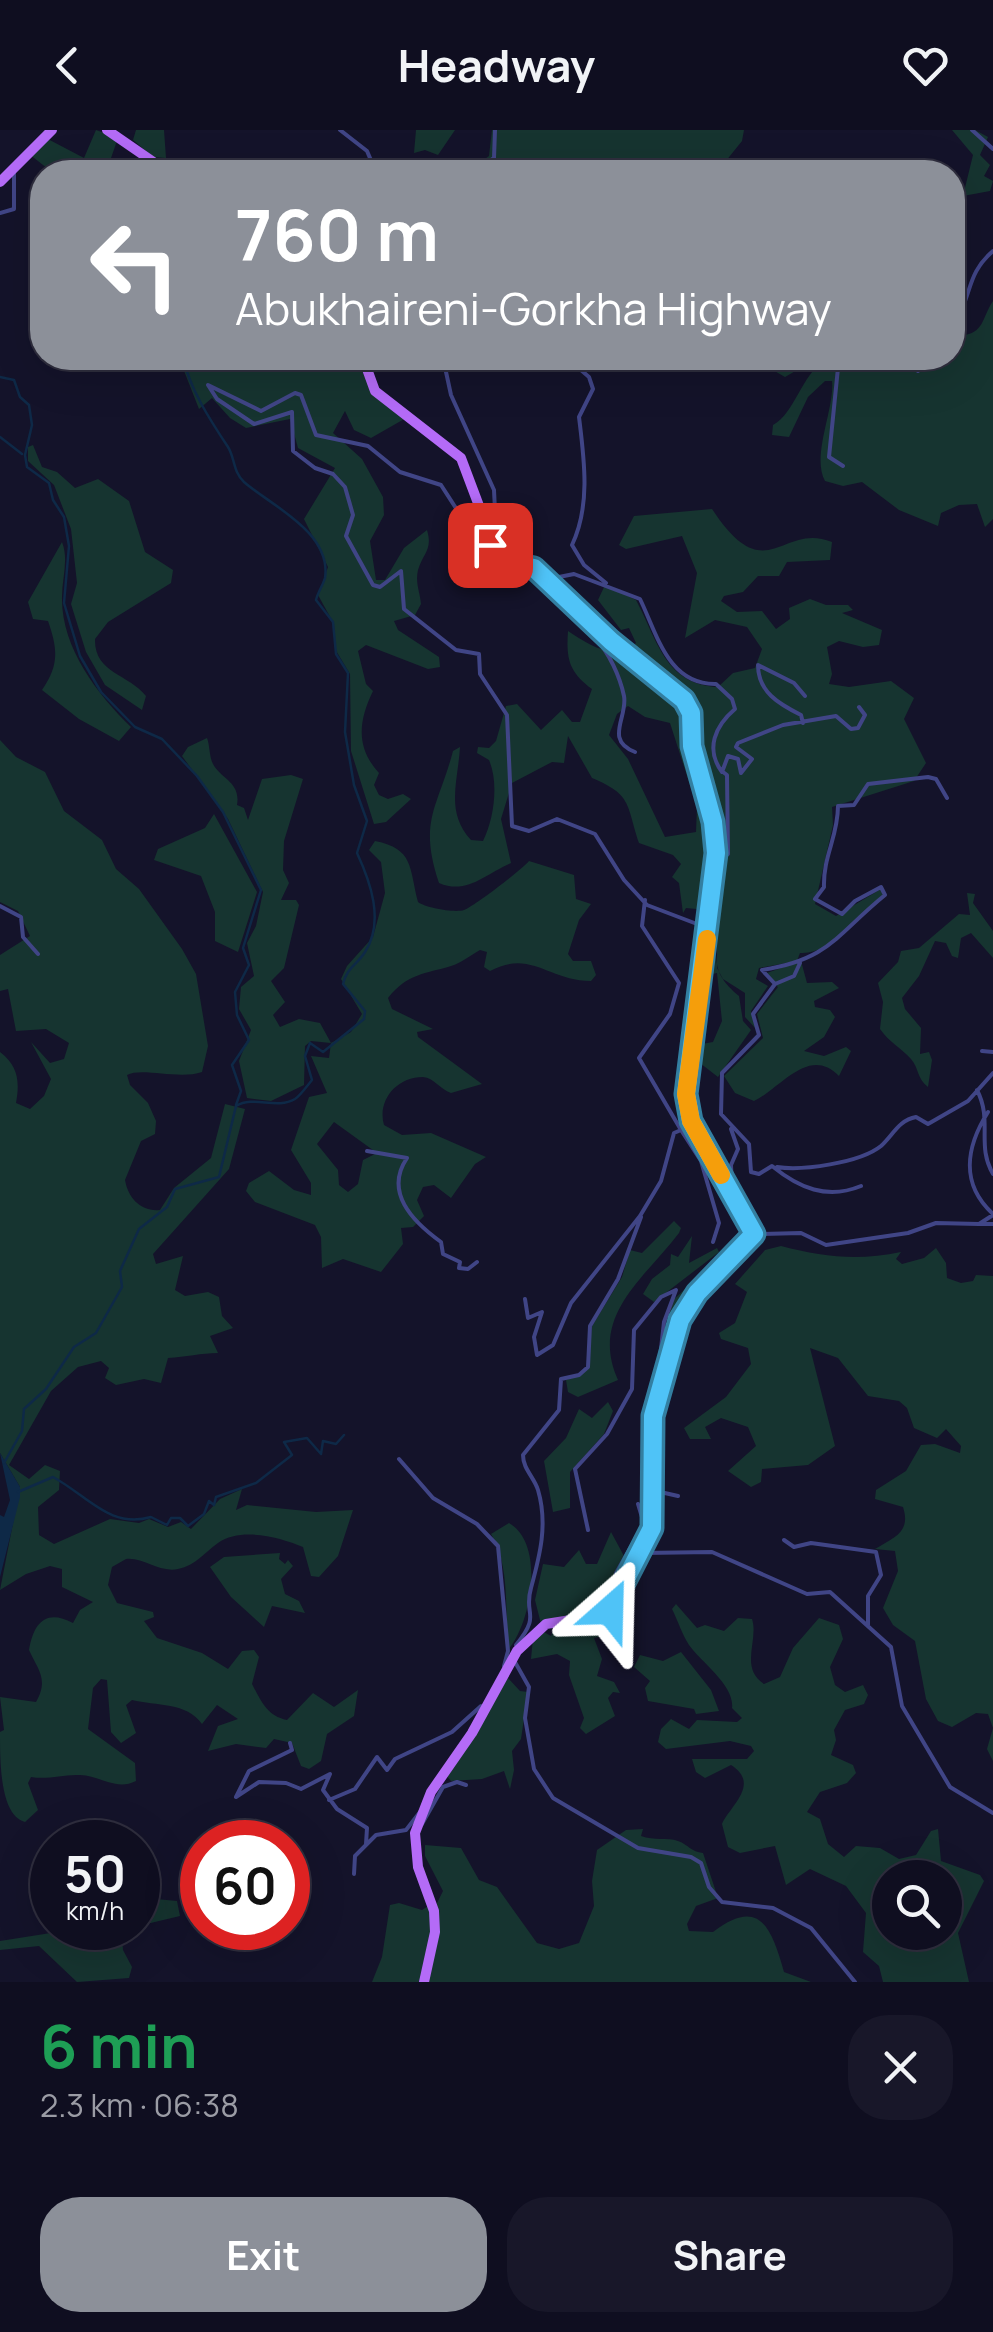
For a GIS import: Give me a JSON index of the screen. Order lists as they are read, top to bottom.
{
  "page": {
    "header": "Headway",
    "turn": ["760 m", "Abukhaireni-Gorkha Highway"],
    "speed": "50 km/h",
    "limit": "60",
    "heading": ["6 min", "2.3 km · 06:38"],
    "buttons": ["Exit", "Share"]
  }
}
